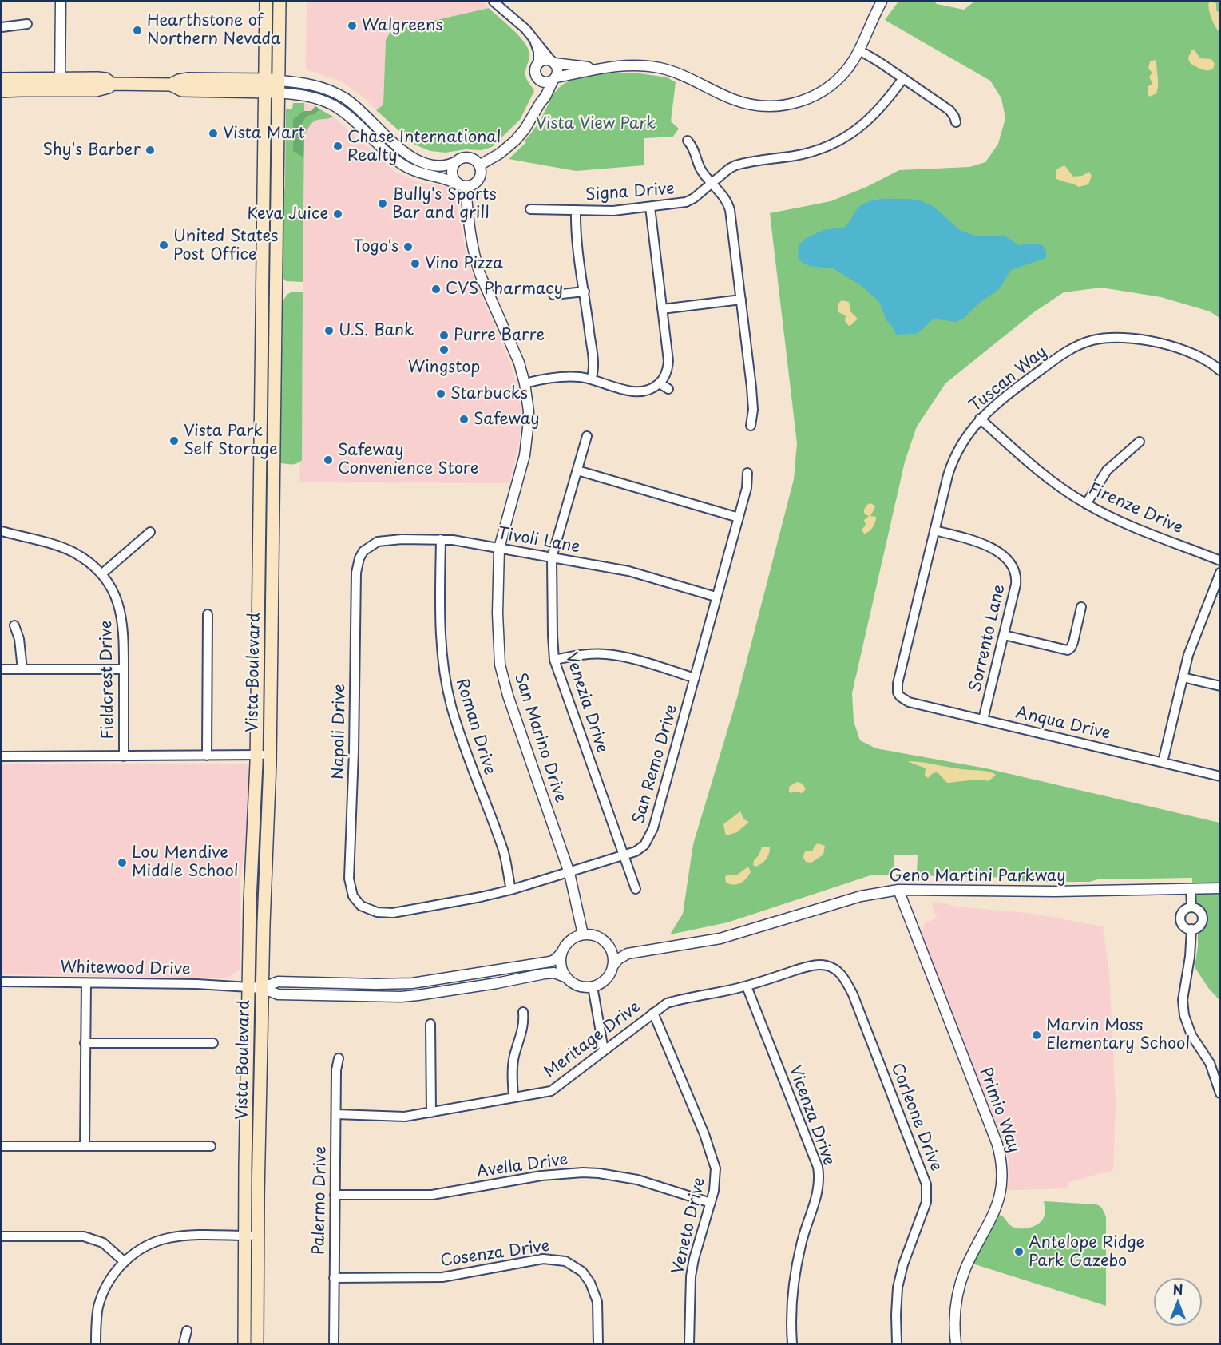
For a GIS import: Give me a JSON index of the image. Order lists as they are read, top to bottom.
{
  "streets": {
    "main road": ["Vista Boulevard"],
    "street": [
      "Signa Drive",
      "Tuscan Way",
      "Firenze Drive",
      "Tivoli Lane",
      "Sorrento Lane",
      "Fieldcrest Drive",
      "Venezia Drive",
      "Anqua Drive",
      "Roman Drive",
      "Napoli Drive",
      "San Marino Drive",
      "San Remo Drive",
      "Geno Martini Parkway",
      "Whitewood Drive",
      "Meritage Drive",
      "Primio Way",
      "Vicenza Drive",
      "Corleone Drive",
      "Avella Drive",
      "Palermo Drive",
      "Veneto Drive",
      "Cosenza Drive"
    ]
  },
  "crossings": [
    ["Tuscan Way", "Firenze Drive"],
    ["Tuscan Way", "Sorrento Lane"],
    ["Tuscan Way", "Anqua Drive"],
    ["Tivoli Lane", "Venezia Drive"],
    ["Tivoli Lane", "Roman Drive"],
    ["Tivoli Lane", "Napoli Drive"],
    ["Tivoli Lane", "San Marino Drive"],
    ["Tivoli Lane", "San Remo Drive"],
    ["Sorrento Lane", "Anqua Drive"],
    ["Vista Boulevard", "Whitewood Drive"],
    ["Venezia Drive", "San Remo Drive"],
    ["Roman Drive", "San Remo Drive"],
    ["Napoli Drive", "San Remo Drive"],
    ["San Marino Drive", "San Remo Drive"],
    ["Geno Martini Parkway", "Primio Way"],
    ["Meritage Drive", "Vicenza Drive"],
    ["Meritage Drive", "Corleone Drive"],
    ["Meritage Drive", "Palermo Drive"],
    ["Meritage Drive", "Veneto Drive"],
    ["Avella Drive", "Palermo Drive"],
    ["Avella Drive", "Veneto Drive"],
    ["Palermo Drive", "Cosenza Drive"]
  ],
  "parks": ["Vista View Park"],
  "places": [
    "Walgreens",
    "Hearthstone of Northern Nevada",
    "Vista Mart",
    "Chase International Realty",
    "Shy's Barber",
    "Bully's Sports Bar and grill",
    "Keva Juice",
    "United States Post Office",
    "Togo's",
    "Vino Pizza",
    "CVS Pharmacy",
    "U.S. Bank",
    "Purre Barre",
    "Wingstop",
    "Starbucks",
    "Safeway",
    "Vista Park Self Storage",
    "Safeway Convenience Store",
    "Lou Mendive Middle School",
    "Marvin Moss Elementary School",
    "Antelope Ridge Park Gazebo"
  ],
  "north": "top"
}
